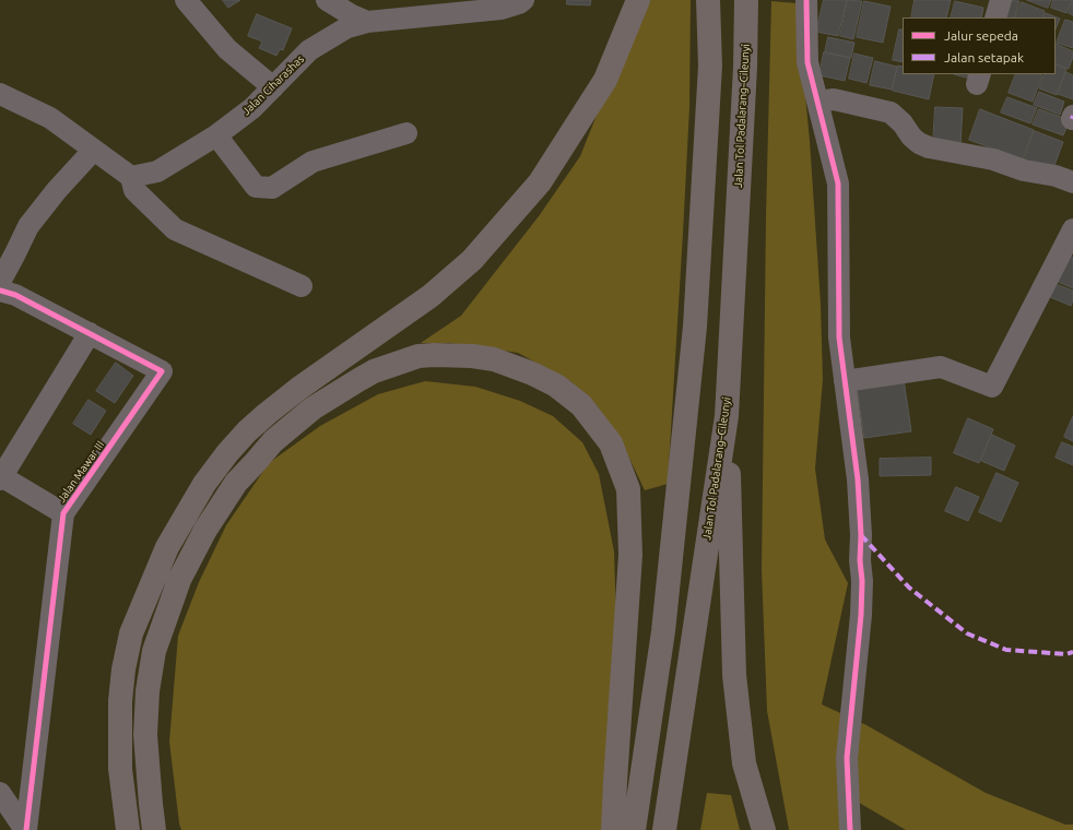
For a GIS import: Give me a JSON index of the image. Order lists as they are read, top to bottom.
{
  "streets": {
    "highway": ["Jalan Tol Padalarang–Cileunyi"],
    "street": ["Jalan Ciharashas", "Jalan Mawar III"]
  },
  "legend": ["Jalur sepeda", "Jalan setapak"]
}
